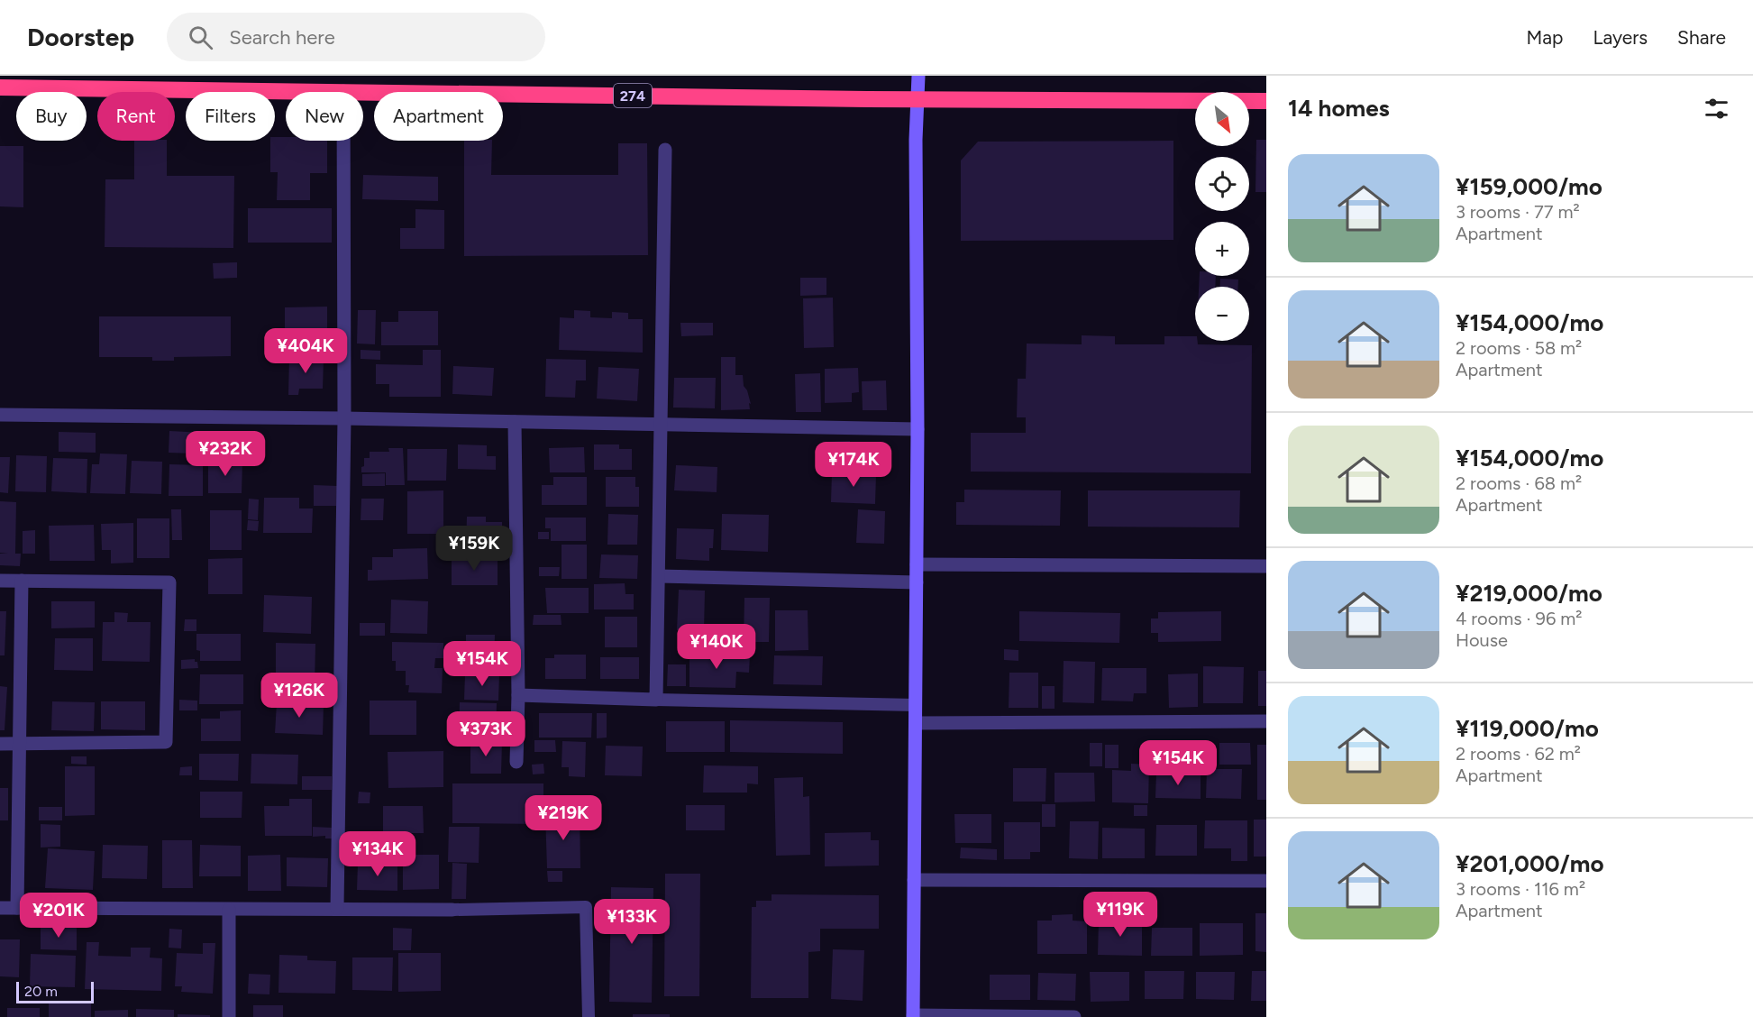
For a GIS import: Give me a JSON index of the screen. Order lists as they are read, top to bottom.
{
  "streets": {
    "highway": ["274"]
  },
  "scale_bar": "20 m",
  "north": "bottom right",
  "page": {
    "header": "Doorstep",
    "search": "Search here",
    "nav": ["Map", "Layers", "Share"],
    "heading": "14 homes",
    "map_buttons": ["+", "−"],
    "chip": [
      "Buy",
      "Rent",
      "Filters",
      "New",
      "Apartment"
    ],
    "list": [
      {
        "name": "¥159,000/mo",
        "note": "3 rooms · 77 m² · Apartment"
      },
      {
        "name": "¥154,000/mo",
        "note": "2 rooms · 58 m² · Apartment"
      },
      {
        "name": "¥154,000/mo",
        "note": "2 rooms · 68 m² · Apartment"
      },
      {
        "name": "¥219,000/mo",
        "note": "4 rooms · 96 m² · House"
      },
      {
        "name": "¥119,000/mo",
        "note": "2 rooms · 62 m² · Apartment"
      },
      {
        "name": "¥201,000/mo",
        "note": "3 rooms · 116 m² · Apartment"
      }
    ],
    "price": [
      "¥404K",
      "¥232K",
      "¥174K",
      "¥159K",
      "¥140K",
      "¥154K",
      "¥126K",
      "¥373K",
      "¥154K",
      "¥219K",
      "¥134K",
      "¥119K",
      "¥201K",
      "¥133K"
    ],
    "scale": "20 m"
  }
}
